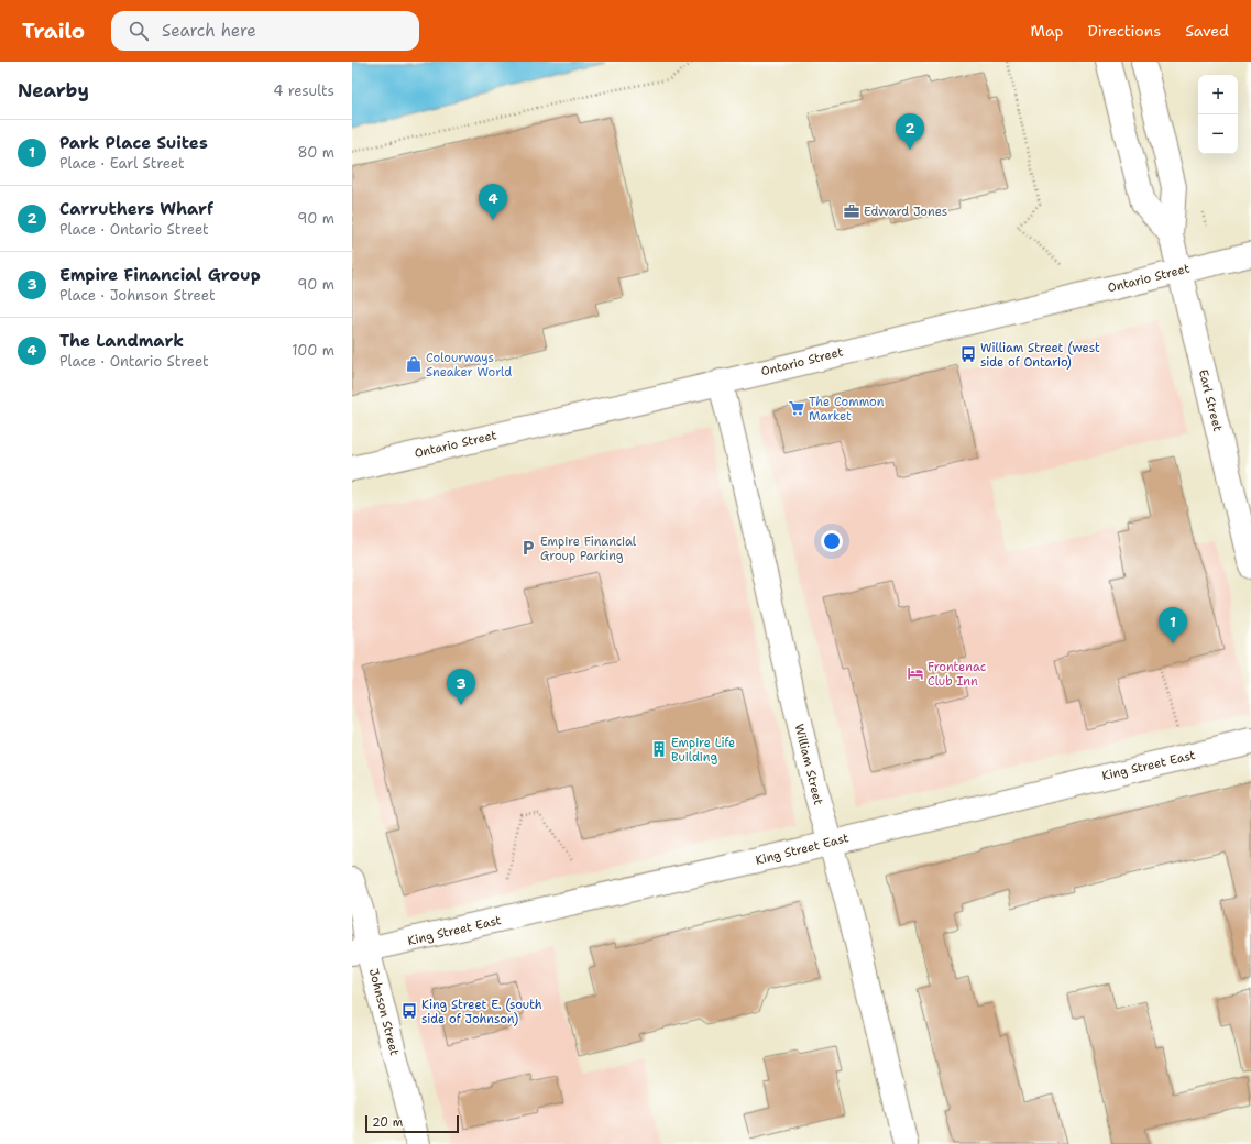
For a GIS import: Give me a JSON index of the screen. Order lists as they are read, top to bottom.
{
  "streets": {
    "street": [
      "Ontario Street",
      "Earl Street",
      "William Street",
      "King Street East",
      "Johnson Street"
    ]
  },
  "crossings": [
    ["Ontario Street", "Earl Street"],
    ["Ontario Street", "William Street"],
    ["William Street", "King Street East"],
    ["King Street East", "Johnson Street"]
  ],
  "places": {
    "office": ["Edward Jones"],
    "bus stop": ["William Street (west side of Ontario)", "King Street E. (south side of Johnson)"],
    "shop": ["Colourways Sneaker World"],
    "supermarket": ["The Common Market"],
    "parking": ["Empire Financial Group Parking"],
    "hotel": ["Frontenac Club Inn"],
    "building": ["Empire Life Building"]
  },
  "scale_bar": "20 m",
  "page": {
    "header": "Trailo",
    "search": "Search here",
    "nav": ["Map", "Directions", "Saved"],
    "heading": ["Nearby", "4 results"],
    "map_buttons": ["+", "−"],
    "pins": [
      "2",
      "4",
      "1",
      "3"
    ],
    "list": [
      {
        "mark": "1",
        "name": "Park Place Suites",
        "note": "Place · Earl Street",
        "value": "80 m"
      },
      {
        "mark": "2",
        "name": "Carruthers Wharf",
        "note": "Place · Ontario Street",
        "value": "90 m"
      },
      {
        "mark": "3",
        "name": "Empire Financial Group",
        "note": "Place · Johnson Street",
        "value": "90 m"
      },
      {
        "mark": "4",
        "name": "The Landmark",
        "note": "Place · Ontario Street",
        "value": "100 m"
      }
    ],
    "scale": "20 m"
  }
}
